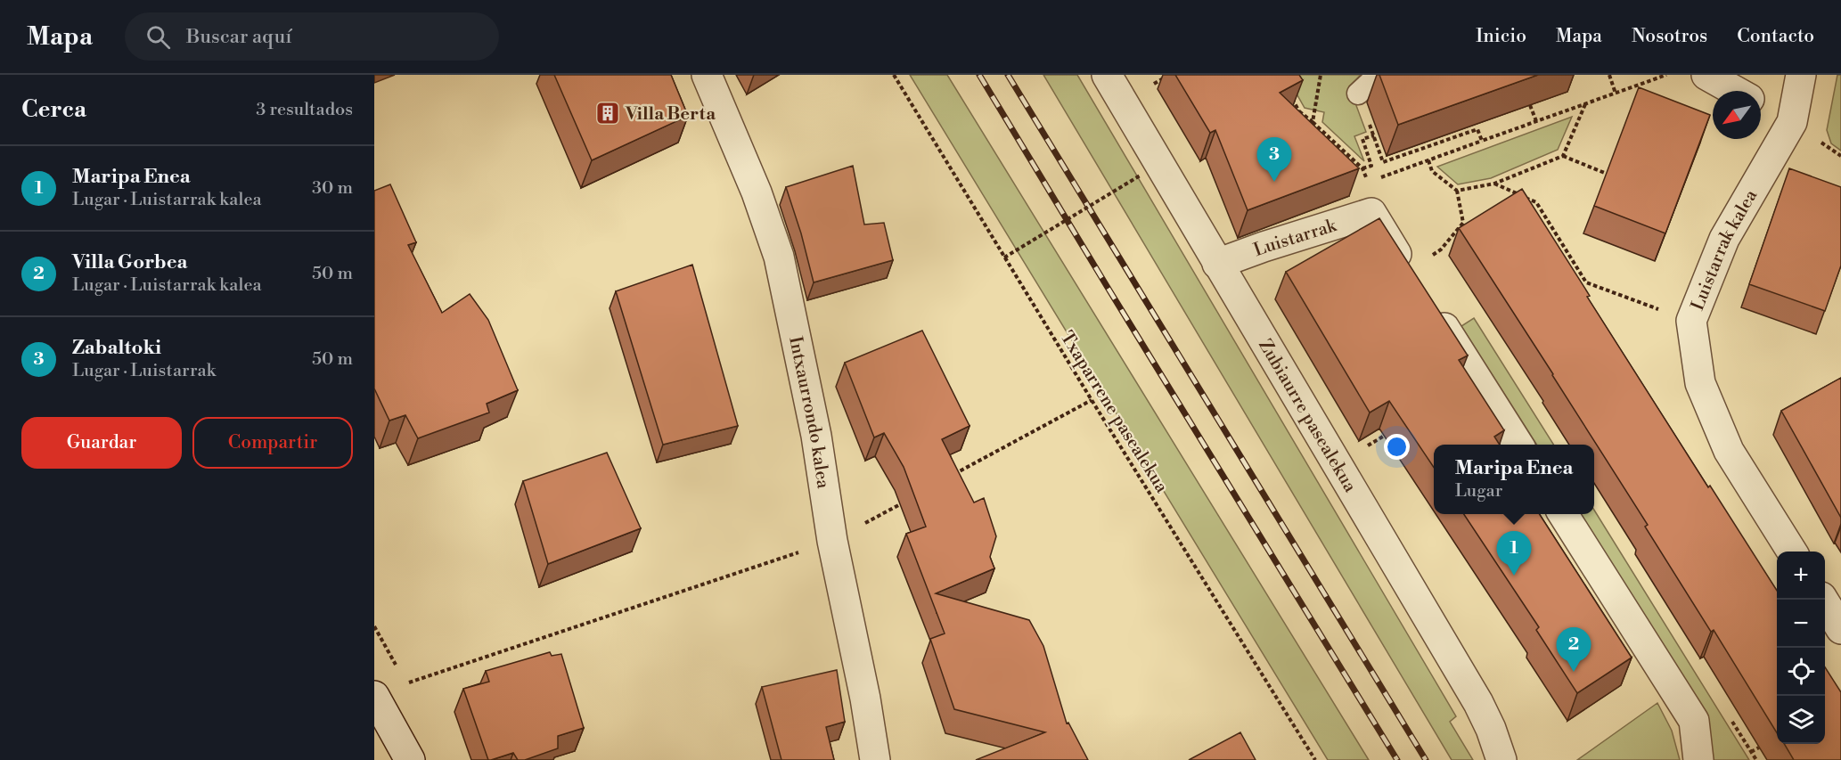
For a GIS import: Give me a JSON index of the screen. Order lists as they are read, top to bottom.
{
  "streets": {
    "street": [
      "Luistarrak",
      "Luistarrak kalea",
      "Intxaurrondo kalea",
      "Zubiaurre pasealekua"
    ],
    "path": ["Txaparrene pasealekua"]
  },
  "crossings": [
    ["Luistarrak", "Zubiaurre pasealekua"]
  ],
  "places": {
    "building": ["Villa Berta"]
  },
  "north": "bottom left",
  "page": {
    "header": "Mapa",
    "search": "Buscar aquí",
    "nav": [
      "Inicio",
      "Mapa",
      "Nosotros",
      "Contacto"
    ],
    "heading": ["Cerca", "3 resultados"],
    "pins": ["3", "1", "2"],
    "list": [
      {
        "mark": "1",
        "name": "Maripa Enea",
        "note": "Lugar · Luistarrak kalea",
        "value": "30 m"
      },
      {
        "mark": "2",
        "name": "Villa Gorbea",
        "note": "Lugar · Luistarrak kalea",
        "value": "50 m"
      },
      {
        "mark": "3",
        "name": "Zabaltoki",
        "note": "Lugar · Luistarrak",
        "value": "50 m"
      }
    ],
    "buttons": ["Guardar", "Compartir"],
    "popup": ["Maripa Enea", "Lugar"],
    "map_buttons": ["+", "−"]
  }
}
